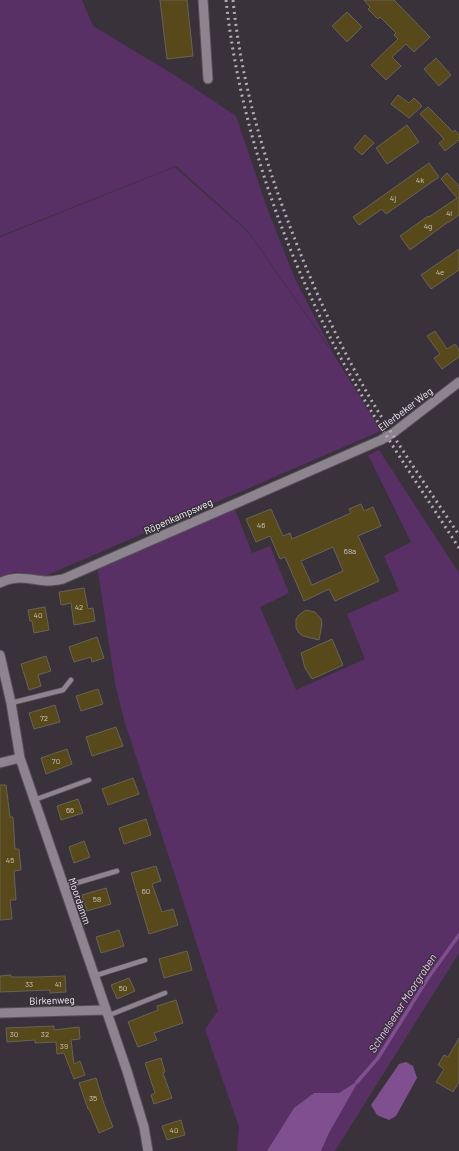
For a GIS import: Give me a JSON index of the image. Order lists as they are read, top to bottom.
{
  "streets": {
    "street": [
      "Ellerbeker Weg",
      "Röpenkampsweg",
      "Moordamm",
      "Birkenweg"
    ]
  },
  "crossings": [
    ["Ellerbeker Weg", "Röpenkampsweg"],
    ["Moordamm", "Birkenweg"]
  ],
  "water": ["Schnelsener Moorgraben"],
  "house_numbers": [
    "4k",
    "4j",
    "4l",
    "4g",
    "4e",
    "46",
    "68a",
    "42",
    "40",
    "72",
    "70",
    "66",
    "45",
    "60",
    "58",
    "33",
    "41",
    "50",
    "30",
    "32",
    "39",
    "35",
    "40"
  ]
}
